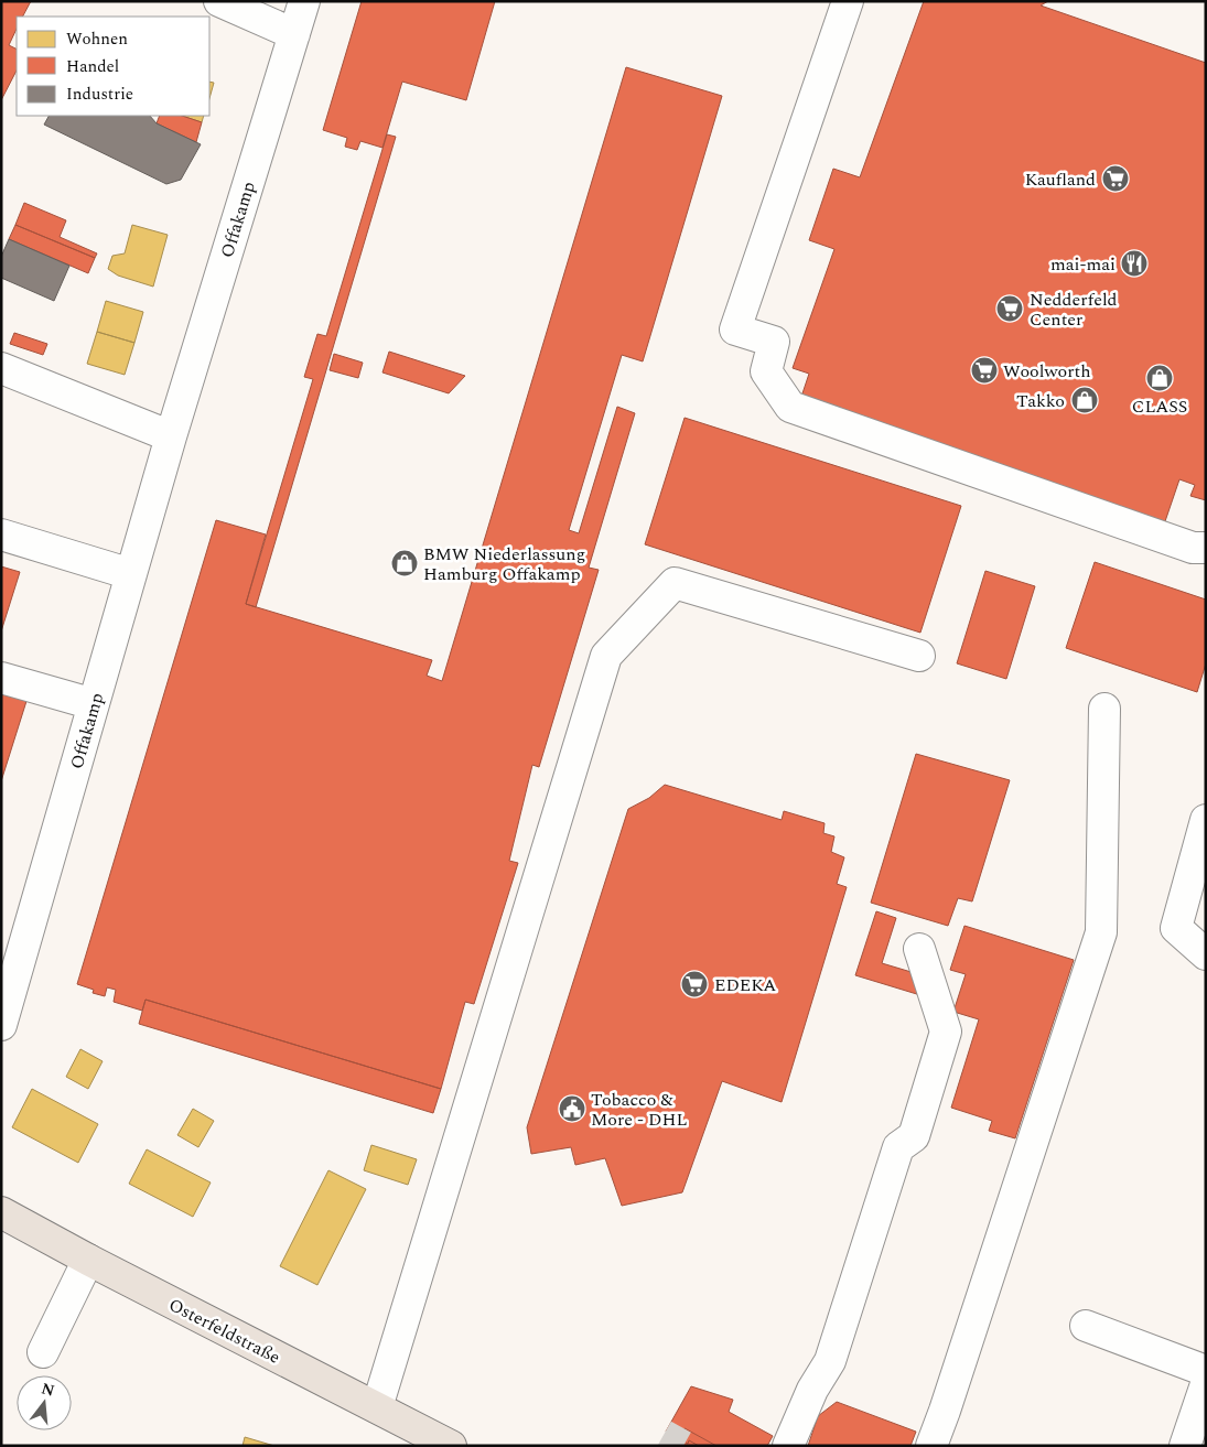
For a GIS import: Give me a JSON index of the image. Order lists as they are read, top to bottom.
{
  "streets": {
    "main road": ["Osterfeldstraße"],
    "street": ["Offakamp"]
  },
  "places": {
    "supermarket": [
      "Kaufland",
      "Nedderfeld Center",
      "Woolworth",
      "EDEKA"
    ],
    "restaurant": ["mai-mai"],
    "shop": ["CLASS", "Takko", "BMW Niederlassung Hamburg Offakamp"],
    "public building": ["Tobacco & More - DHL"]
  },
  "legend": ["Wohnen", "Handel", "Industrie"],
  "north": "top"
}
